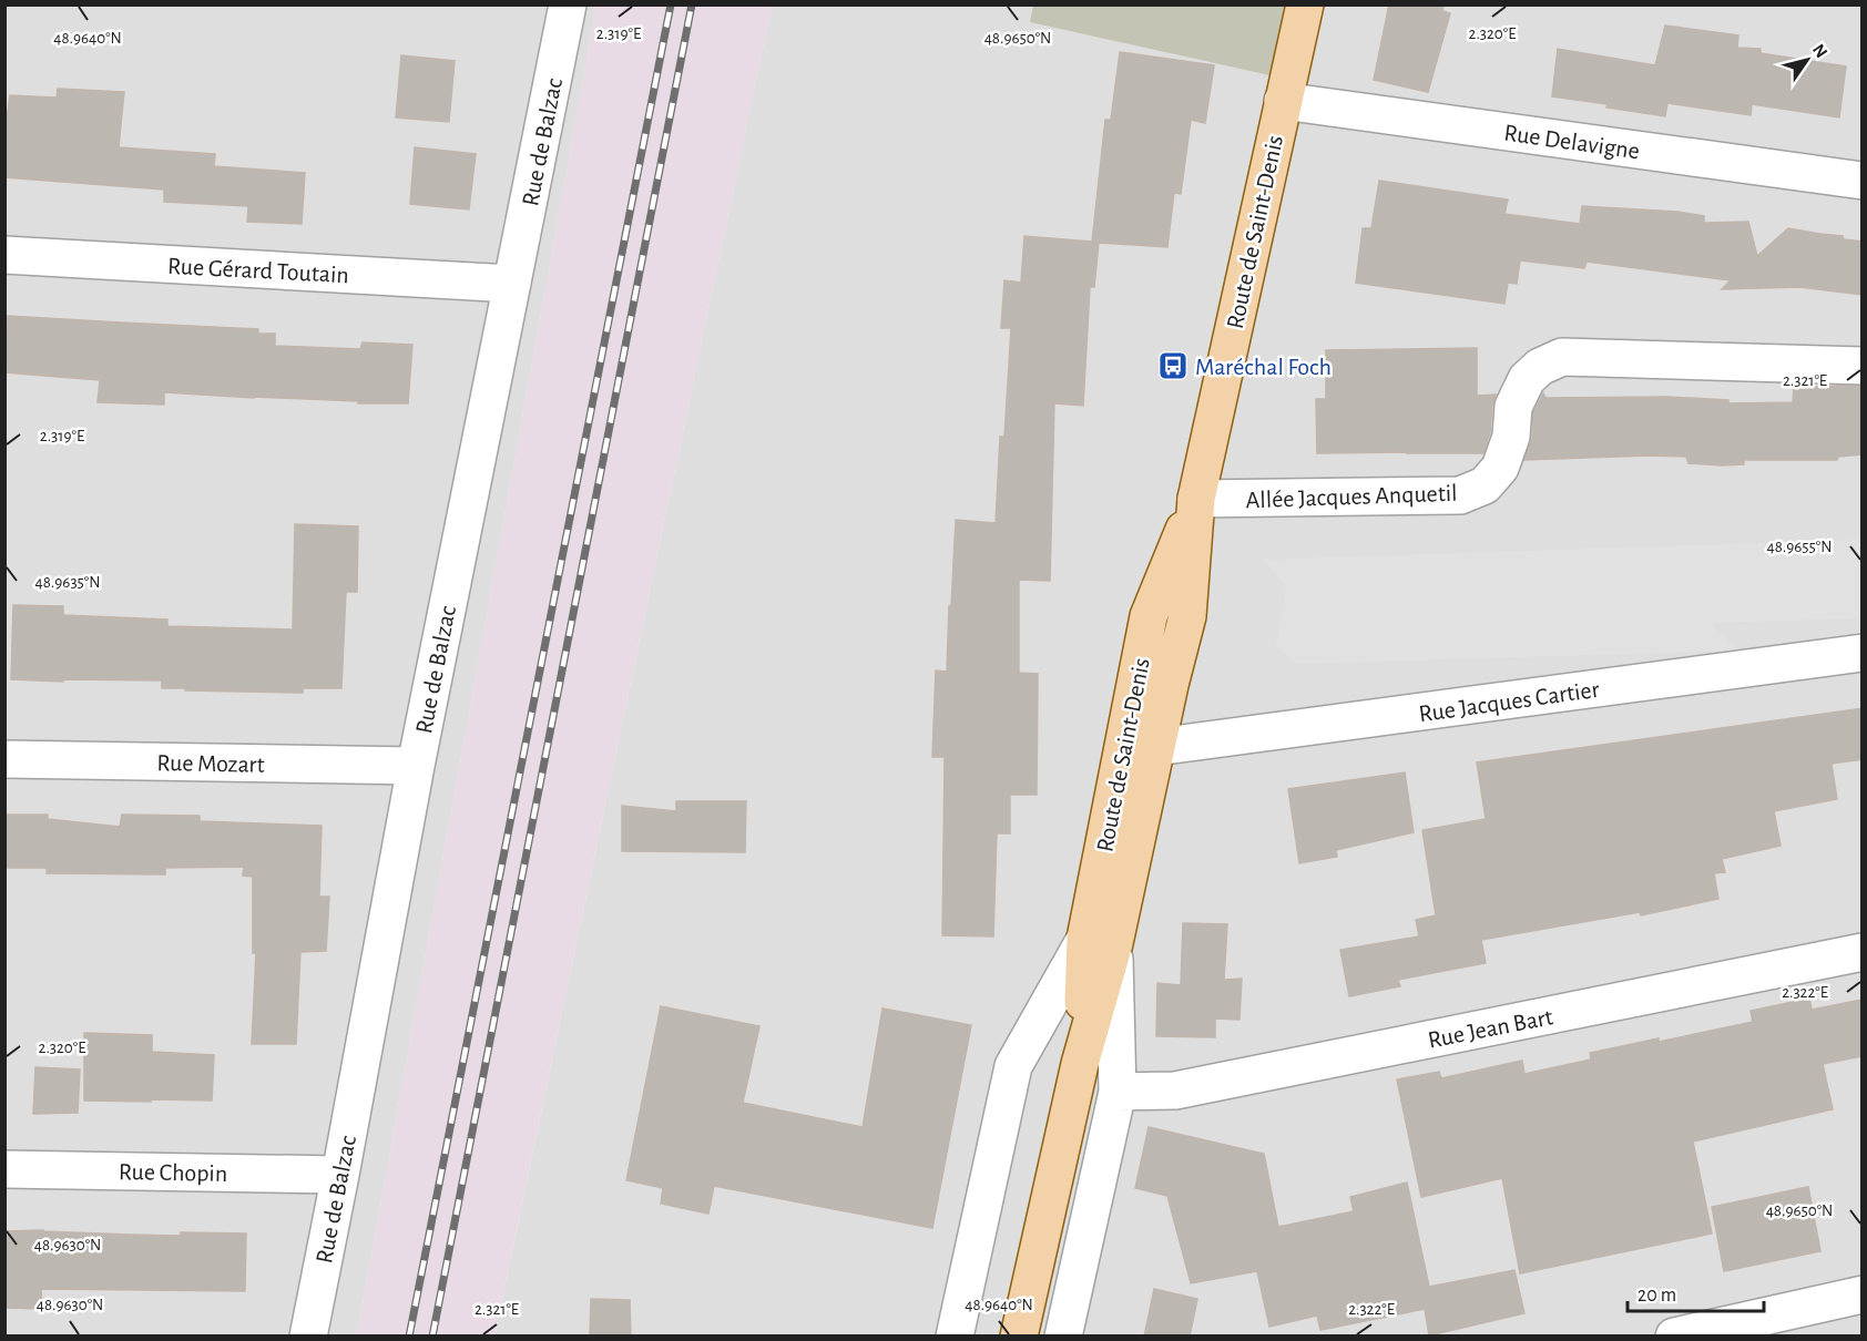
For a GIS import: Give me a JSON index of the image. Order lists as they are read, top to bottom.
{
  "streets": {
    "main road": ["Route de Saint-Denis"],
    "street": [
      "Rue Delavigne",
      "Rue de Balzac",
      "Rue Gérard Toutain",
      "Allée Jacques Anquetil",
      "Rue Jacques Cartier",
      "Rue Mozart",
      "Rue Jean Bart",
      "Rue Chopin"
    ]
  },
  "crossings": [
    ["Rue Delavigne", "Route de Saint-Denis"],
    ["Rue de Balzac", "Rue Gérard Toutain"],
    ["Rue de Balzac", "Rue Mozart"],
    ["Rue de Balzac", "Rue Chopin"],
    ["Route de Saint-Denis", "Allée Jacques Anquetil"],
    ["Route de Saint-Denis", "Rue Jacques Cartier"],
    ["Route de Saint-Denis", "Rue Jean Bart"]
  ],
  "places": {
    "bus stop": ["Maréchal Foch"]
  },
  "scale_bar": "20 m",
  "north": "top right",
  "coordinates": [
    "2.319°E",
    "2.320°E",
    "48.9640°N",
    "48.9650°N",
    "2.321°E",
    "48.9655°N",
    "48.9635°N",
    "2.322°E",
    "48.9630°N"
  ]
}
